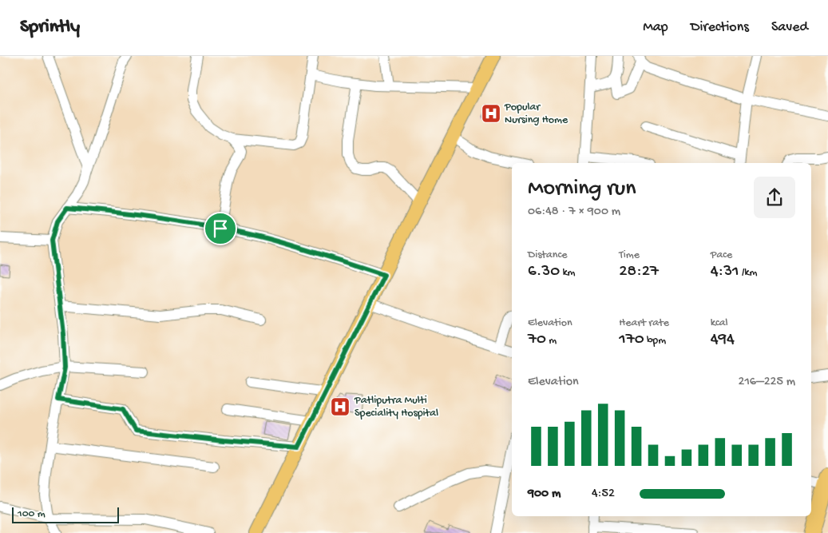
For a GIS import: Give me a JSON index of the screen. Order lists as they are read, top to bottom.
{
  "places": {
    "hospital": ["Popular Nursing Home", "Patliputra Multi Speciality Hospital"]
  },
  "scale_bar": "100 m",
  "page": {
    "header": "Sprintly",
    "nav": ["Map", "Directions", "Saved"],
    "heading": ["Morning run", "06:48 · 7 × 900 m"],
    "stats": [
      ["Distance", "6.30 km"],
      ["Time", "28:27"],
      ["Pace", "4:31 /km"],
      ["Elevation", "70 m"],
      ["Heart rate", "170 bpm"],
      ["kcal", "494"]
    ],
    "chart": ["Elevation", "216–225 m"],
    "list": [
      {
        "name": "900 m",
        "note": "4:52"
      }
    ],
    "scale": "100 m"
  }
}
